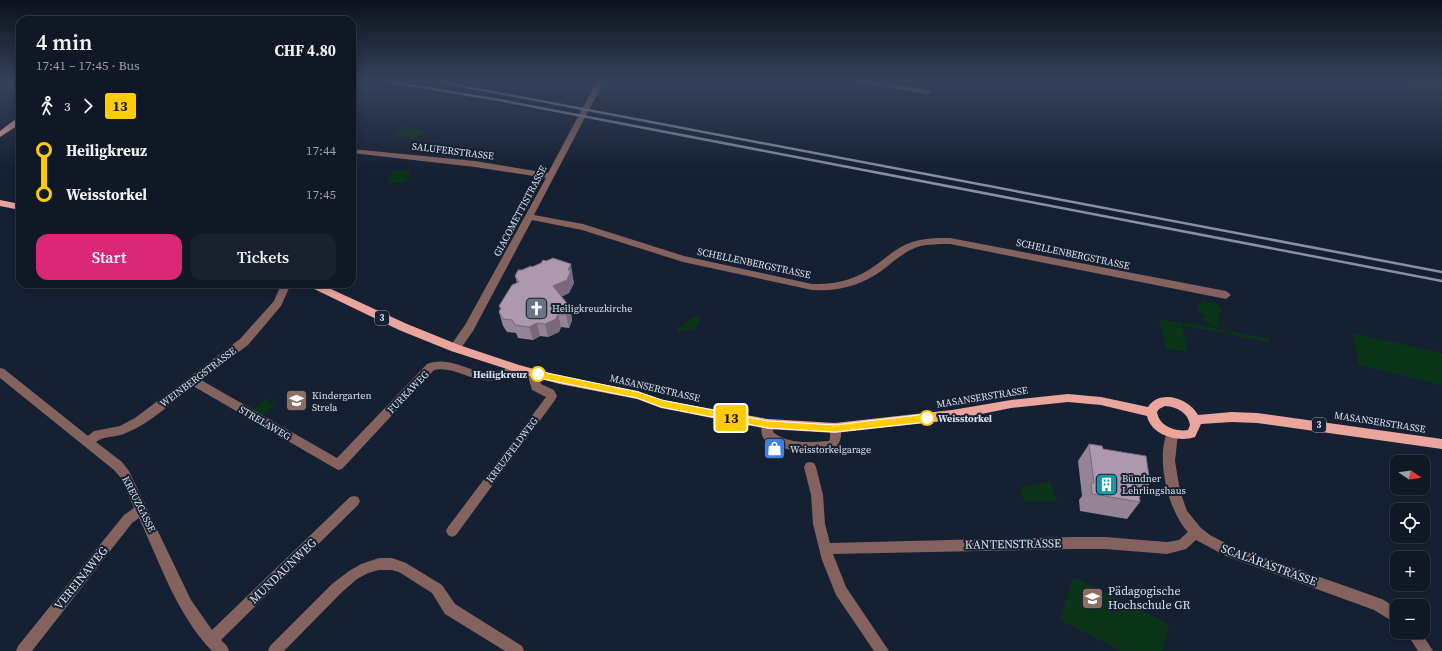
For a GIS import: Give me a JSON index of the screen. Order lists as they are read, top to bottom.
{
  "streets": {
    "main road": ["3", "MASANSERSTRASSE"],
    "street": [
      "SALUFERSTRASSE",
      "GIACOMETTISTRASSE",
      "SCHELLENBERGSTRASSE",
      "WEINBERGSTRASSE",
      "FURKAWEG",
      "STRELAWEG",
      "KREUZFELDWEG",
      "KREUZGASSE",
      "KANTENSTRASSE",
      "SCALÄRASTRASSE",
      "MUNDAUNWEG",
      "VEREINAWEG"
    ]
  },
  "crossings": [
    ["SALUFERSTRASSE", "GIACOMETTISTRASSE"],
    ["GIACOMETTISTRASSE", "SCHELLENBERGSTRASSE"],
    ["GIACOMETTISTRASSE", "MASANSERSTRASSE"],
    ["WEINBERGSTRASSE", "STRELAWEG"],
    ["WEINBERGSTRASSE", "KREUZGASSE"],
    ["MASANSERSTRASSE", "FURKAWEG"],
    ["MASANSERSTRASSE", "KREUZFELDWEG"],
    ["MASANSERSTRASSE", "SCALÄRASTRASSE"],
    ["FURKAWEG", "STRELAWEG"],
    ["KREUZGASSE", "MUNDAUNWEG"],
    ["KREUZGASSE", "VEREINAWEG"],
    ["KANTENSTRASSE", "SCALÄRASTRASSE"]
  ],
  "places": {
    "church": ["Heiligkreuzkirche"],
    "other": ["Heiligkreuz", "Weisstorkel"],
    "school or university": ["Kindergarten Strela", "Pädagogische Hochschule GR"],
    "shop": ["Weisstorkelgarage"],
    "building": ["Bündner Lehrlingshaus"]
  },
  "lines": ["bus line 13"],
  "north": "right",
  "page": {
    "on_map": "13",
    "heading": ["4 min", "17:41 – 17:45 · Bus", "CHF 4.80"],
    "legs": ["3", "13"],
    "list": [
      {
        "name": "Heiligkreuz",
        "value": "17:44"
      },
      {
        "name": "Weisstorkel",
        "value": "17:45"
      }
    ],
    "buttons": ["Start", "Tickets"],
    "map_buttons": ["+", "−"]
  }
}
